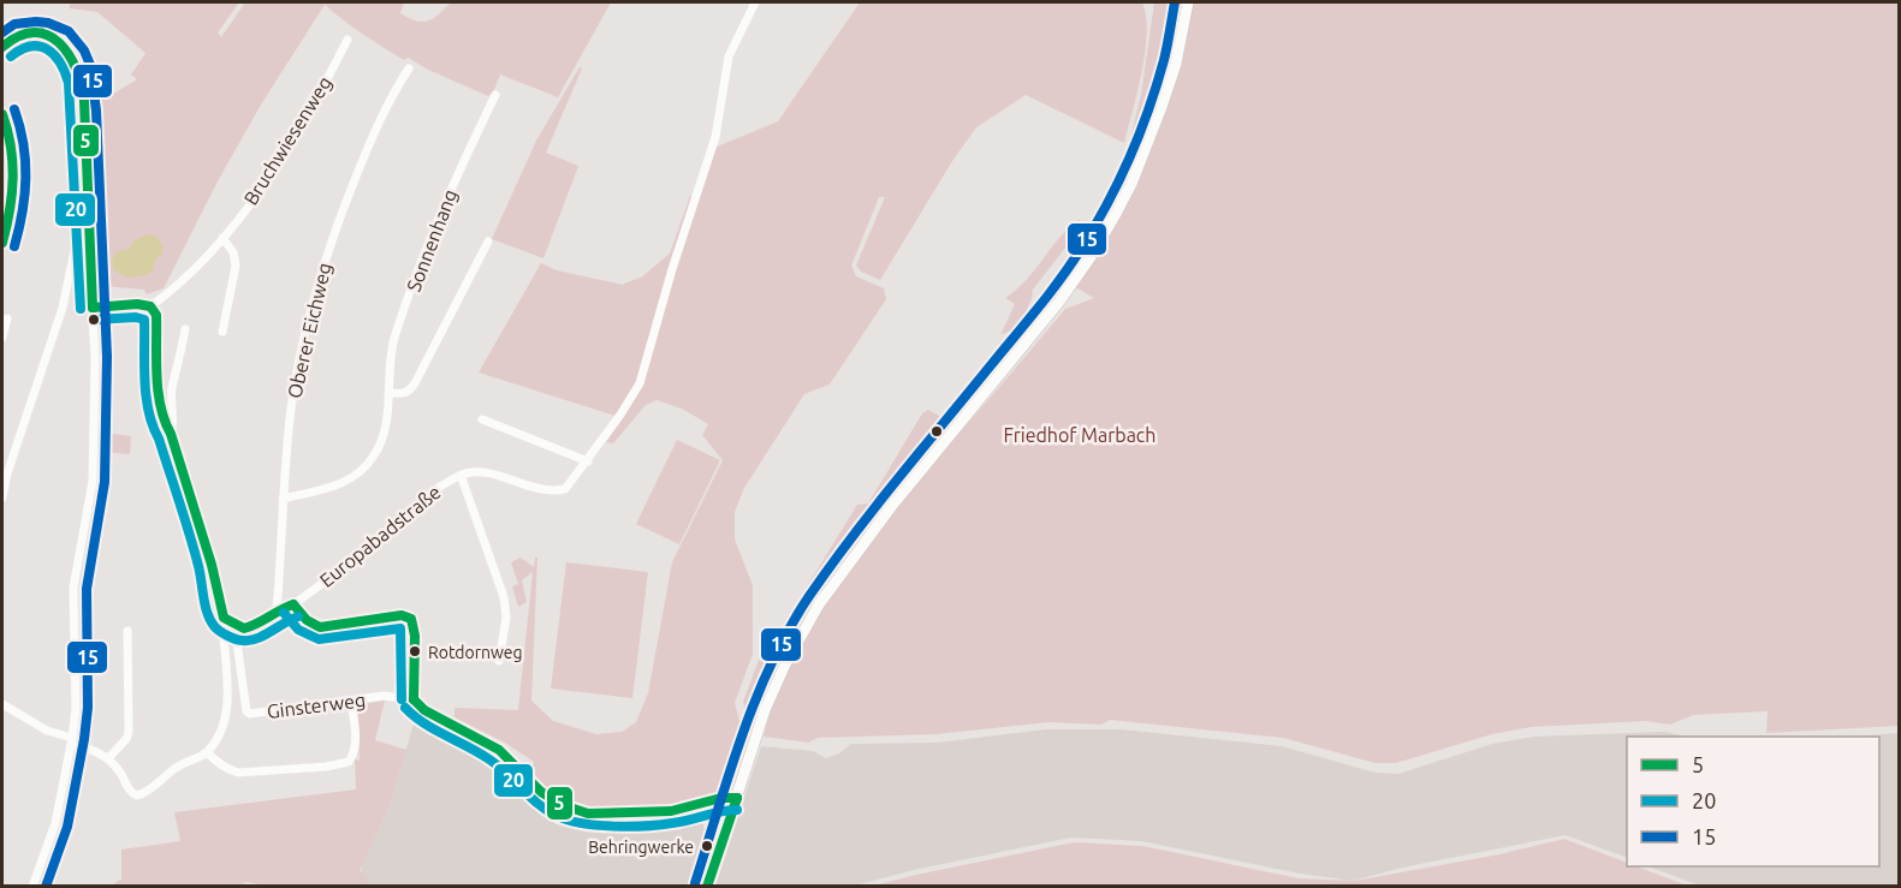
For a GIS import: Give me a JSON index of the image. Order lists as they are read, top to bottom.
{
  "streets": {
    "street": [
      "Bruchwiesenweg",
      "Sonnenhang",
      "Oberer Eichweg",
      "Europabadstraße",
      "Ginsterweg"
    ]
  },
  "crossings": [
    ["Sonnenhang", "Oberer Eichweg"],
    ["Oberer Eichweg", "Europabadstraße"],
    ["Europabadstraße", "Ginsterweg"]
  ],
  "parks": ["Friedhof Marbach"],
  "places": ["Rotdornweg", "Behringwerke"],
  "lines": ["transit line 15", "transit line 5", "transit line 20"],
  "legend": ["5", "20", "15"]
}
